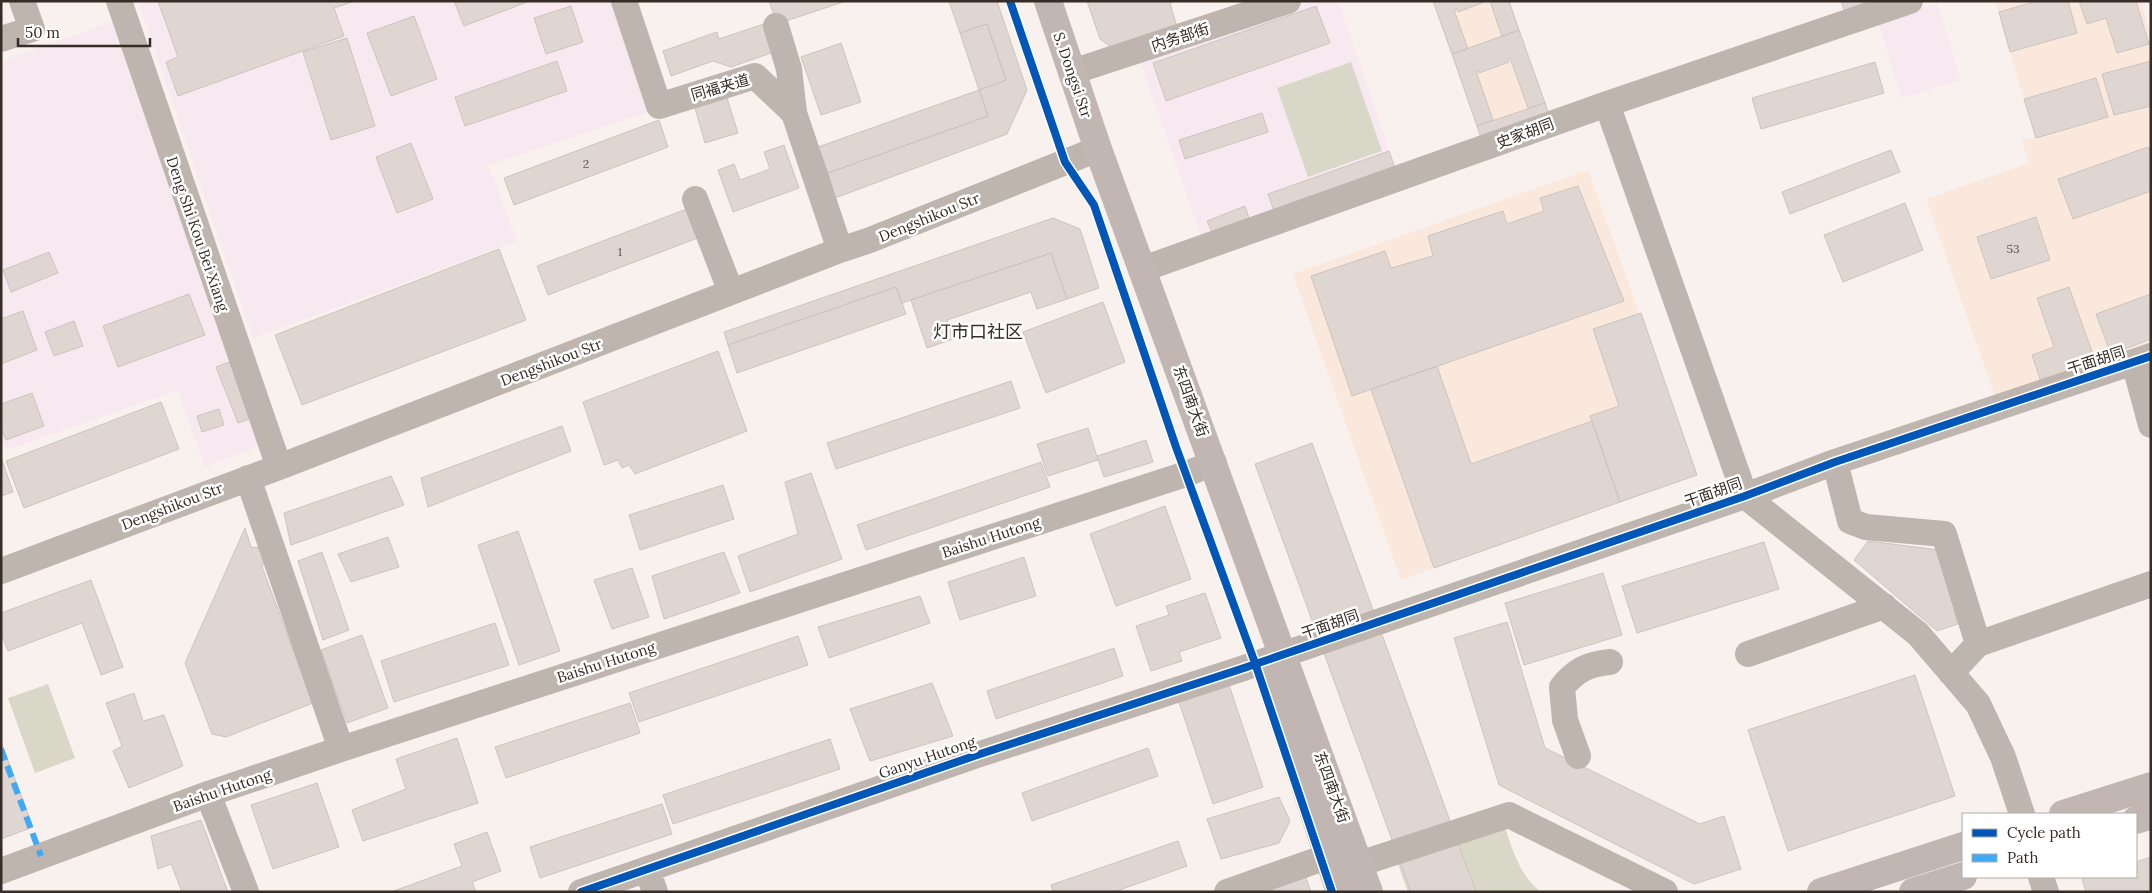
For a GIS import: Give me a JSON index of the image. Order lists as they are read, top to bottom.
{
  "streets": {
    "main road": ["S. Dongsi Str", "东四南大街"],
    "street": [
      "内务部街",
      "同福夹道",
      "Dengshikou Str",
      "Deng Shi Kou Bei Xiang",
      "干面胡同",
      "Baishu Hutong",
      "Ganyu Hutong"
    ]
  },
  "crossings": [
    ["内务部街", "S. Dongsi Str"],
    ["S. Dongsi Str", "Dengshikou Str"],
    ["S. Dongsi Str", "东四南大街"],
    ["同福夹道", "Dengshikou Str"],
    ["Dengshikou Str", "Deng Shi Kou Bei Xiang"],
    ["Dengshikou Str", "东四南大街"],
    ["干面胡同", "东四南大街"],
    ["干面胡同", "Ganyu Hutong"],
    ["东四南大街", "Baishu Hutong"],
    ["东四南大街", "Ganyu Hutong"]
  ],
  "districts": ["灯市口社区"],
  "house_numbers": ["2", "53", "1"],
  "legend": ["Cycle path", "Path"],
  "scale_bar": "50 m"
}
